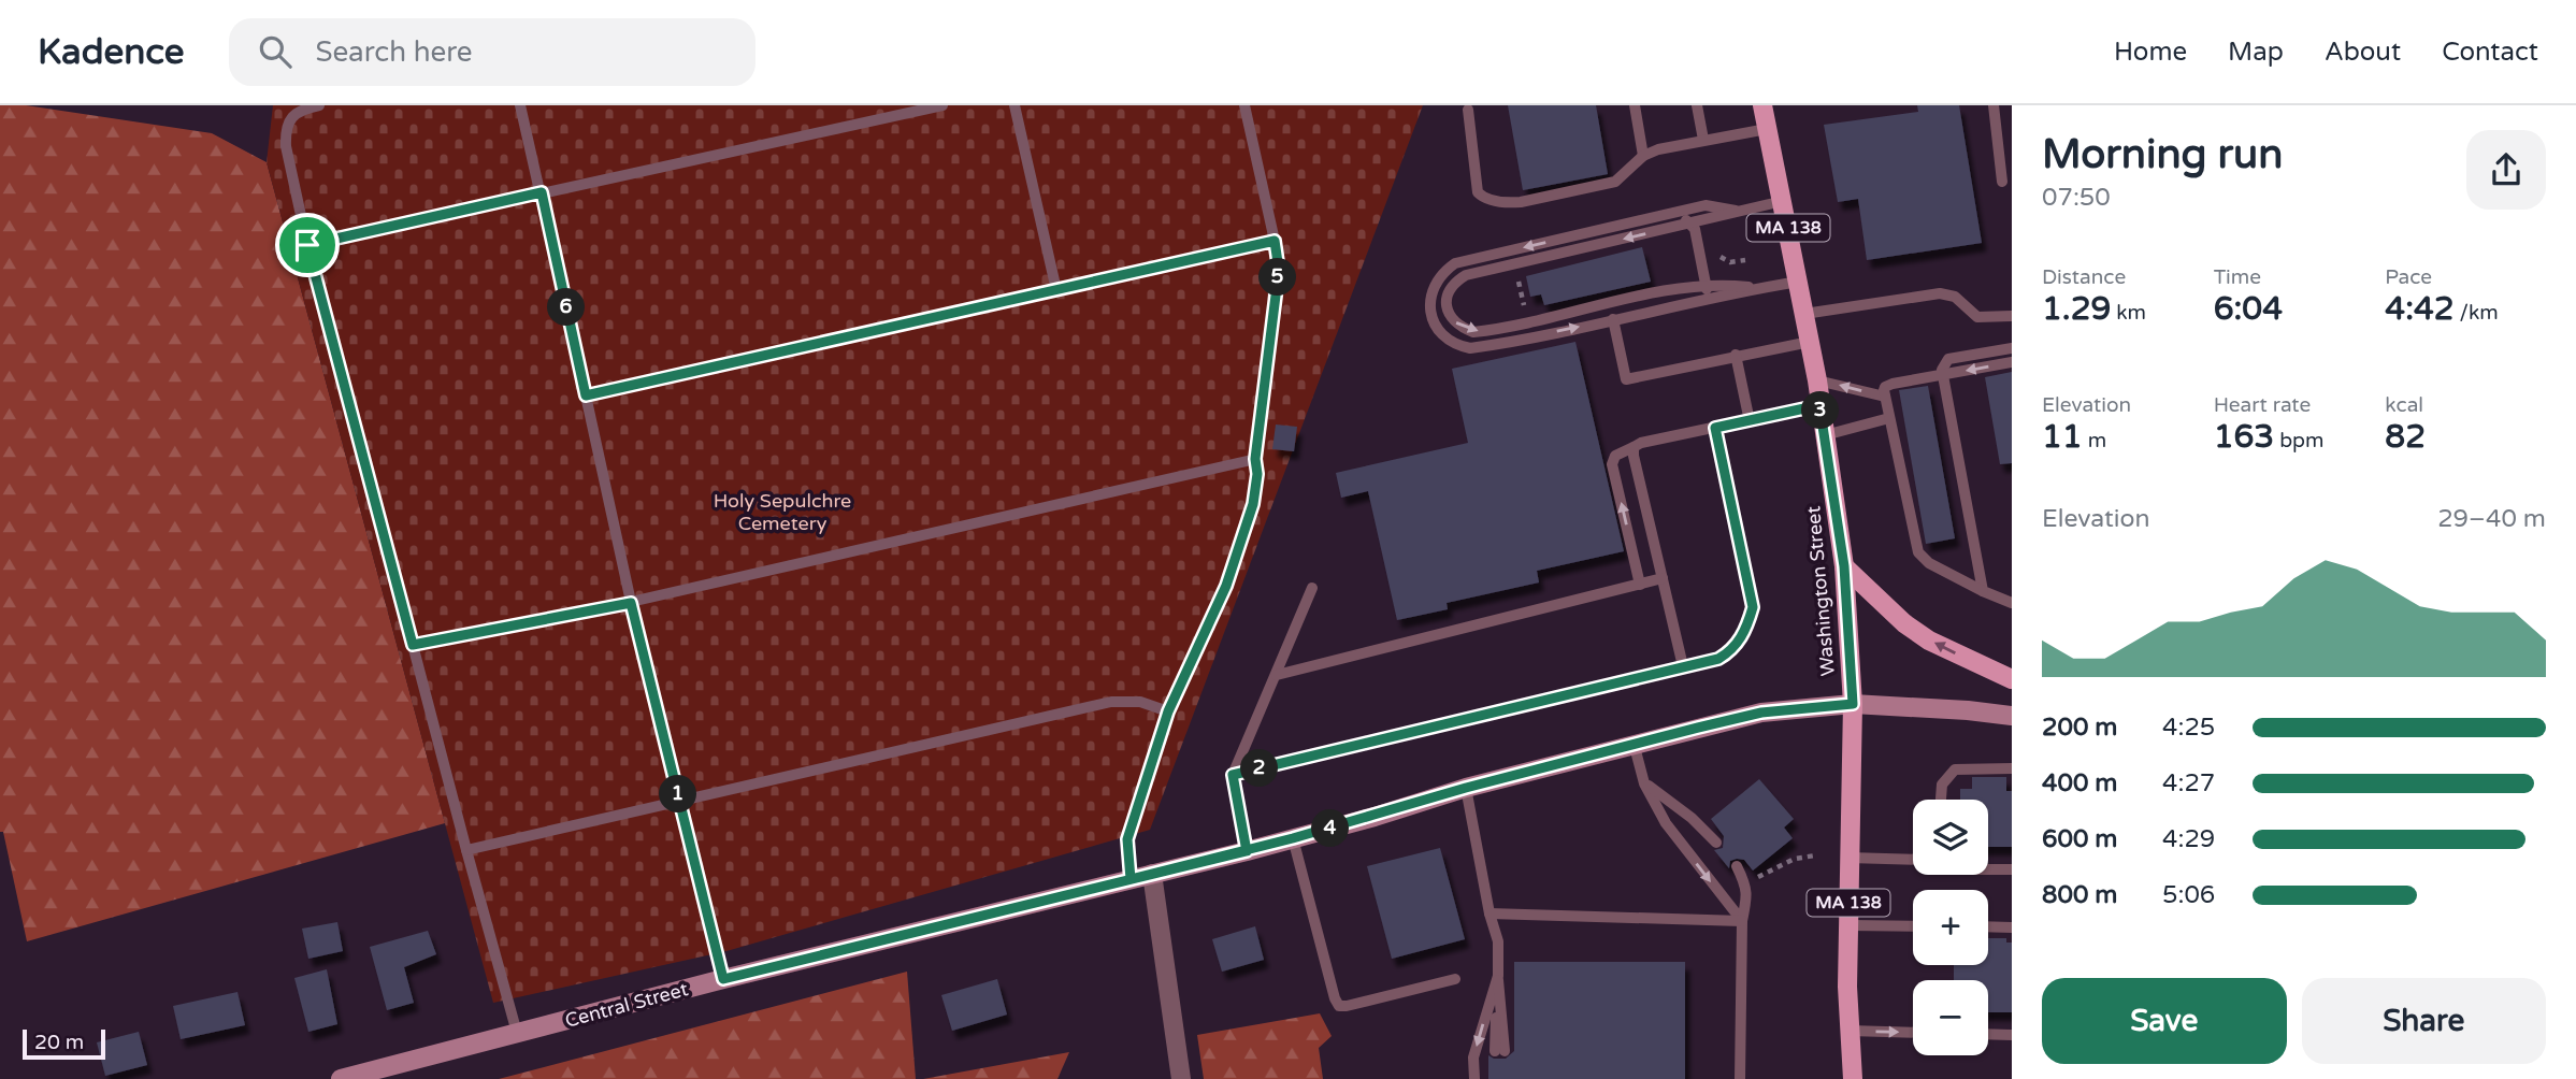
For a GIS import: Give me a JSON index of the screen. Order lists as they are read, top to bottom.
{
  "streets": {
    "main road": ["MA 138", "Washington Street", "Central Street"]
  },
  "crossings": [
    ["Washington Street", "Central Street"]
  ],
  "parks": ["Holy Sepulchre Cemetery"],
  "scale_bar": "20 m",
  "page": {
    "header": "Kadence",
    "search": "Search here",
    "nav": [
      "Home",
      "Map",
      "About",
      "Contact"
    ],
    "heading": ["Morning run", "07:50"],
    "stats": [
      ["Distance", "1.29 km"],
      ["Time", "6:04"],
      ["Pace", "4:42 /km"],
      ["Elevation", "11 m"],
      ["Heart rate", "163 bpm"],
      ["kcal", "82"]
    ],
    "pins": [
      "5",
      "6",
      "3",
      "2",
      "1",
      "4"
    ],
    "chart": ["Elevation", "29–40 m"],
    "list": [
      {
        "name": "200 m",
        "note": "4:25"
      },
      {
        "name": "400 m",
        "note": "4:27"
      },
      {
        "name": "600 m",
        "note": "4:29"
      },
      {
        "name": "800 m",
        "note": "5:06"
      }
    ],
    "map_buttons": ["+", "−"],
    "buttons": ["Save", "Share"],
    "scale": "20 m"
  }
}
